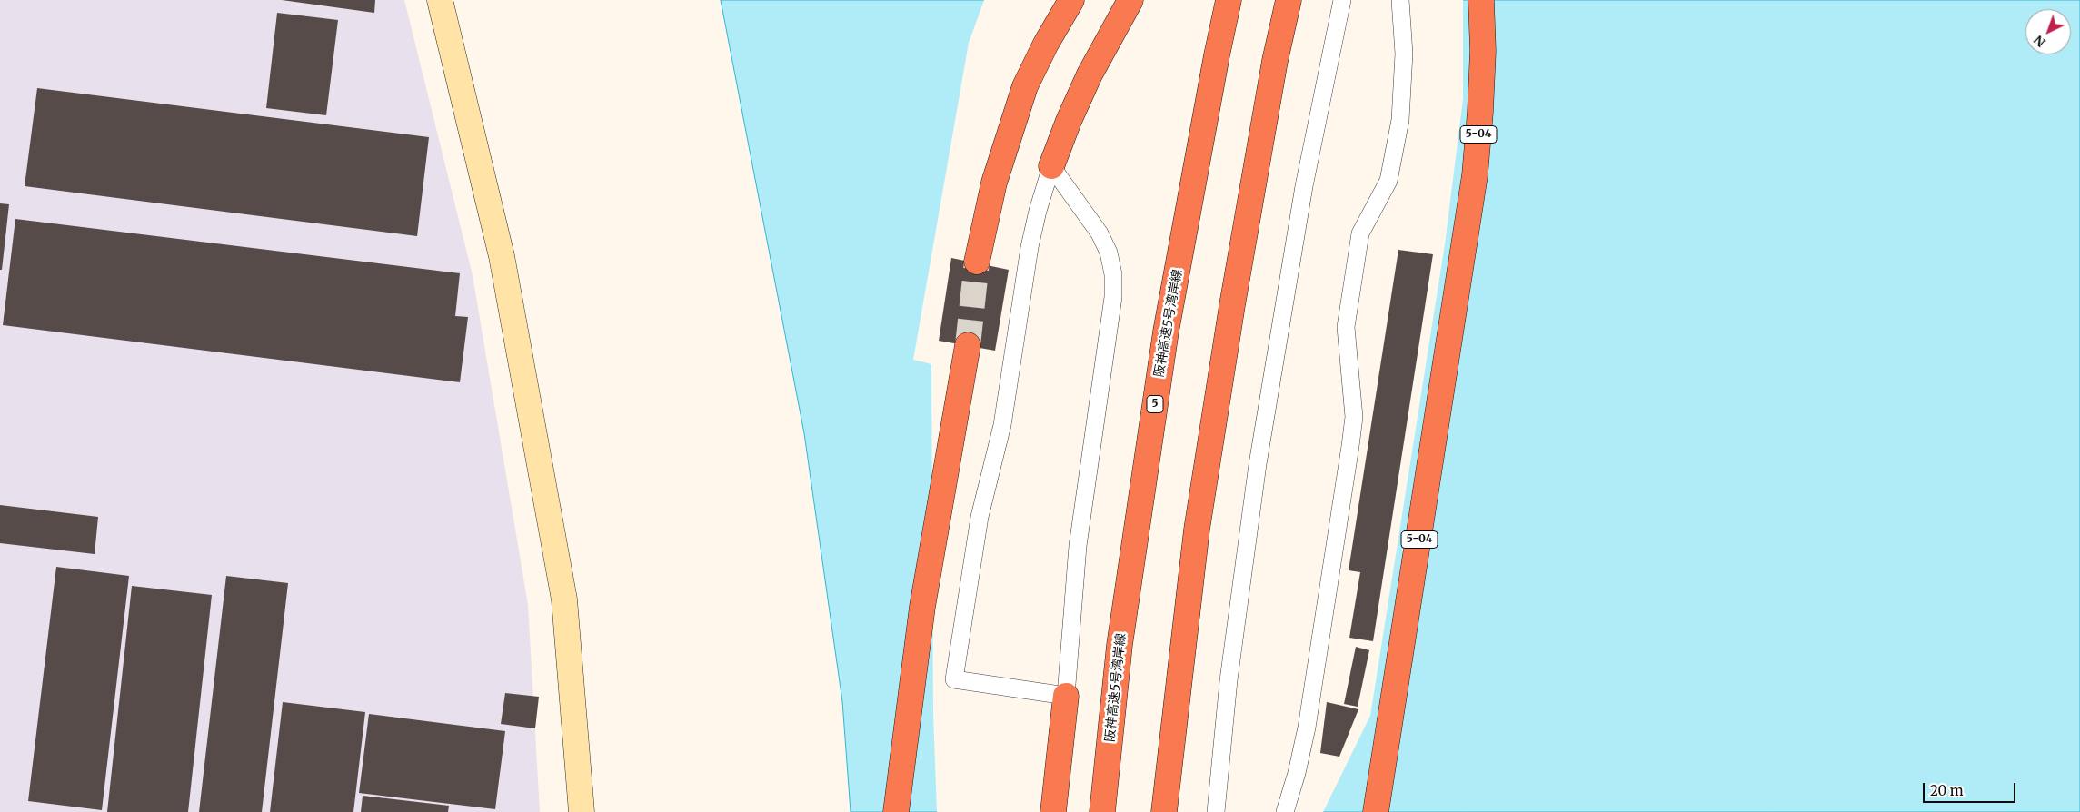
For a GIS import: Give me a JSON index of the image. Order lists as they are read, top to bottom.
{
  "streets": {
    "highway": ["5-04", "阪神高速5号湾岸線", "5"]
  },
  "scale_bar": "20 m",
  "north": "bottom left"
}
